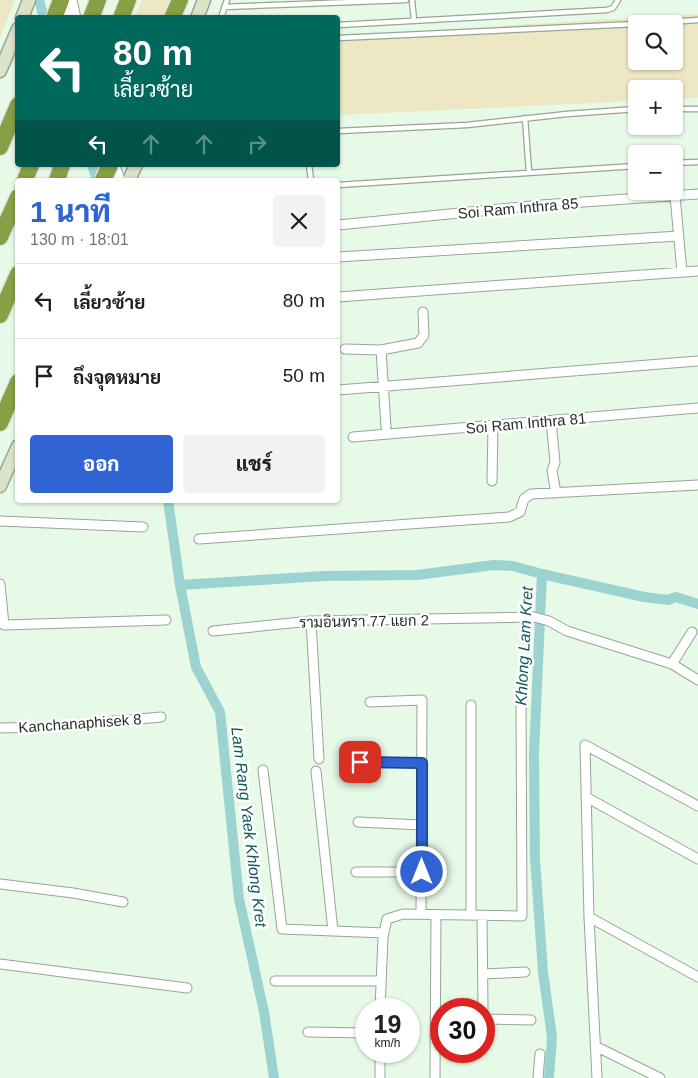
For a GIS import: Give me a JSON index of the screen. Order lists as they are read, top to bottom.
{
  "streets": {
    "street": [
      "Soi Ram Inthra 85",
      "Soi Ram Inthra 81",
      "รามอินทรา 77 แยก 2",
      "Kanchanaphisek 8"
    ]
  },
  "water": ["Khlong Lam Kret", "Lam Rang Yaek Khlong Kret"],
  "page": {
    "map_buttons": ["+", "−"],
    "turn": ["80 m", "เลี้ยวซ้าย"],
    "heading": ["1 นาที", "130 m · 18:01"],
    "list": [
      {
        "name": "เลี้ยวซ้าย",
        "value": "80 m"
      },
      {
        "name": "ถึงจุดหมาย",
        "value": "50 m"
      }
    ],
    "buttons": ["ออก", "แชร์"],
    "speed": "19 km/h",
    "limit": "30"
  }
}
